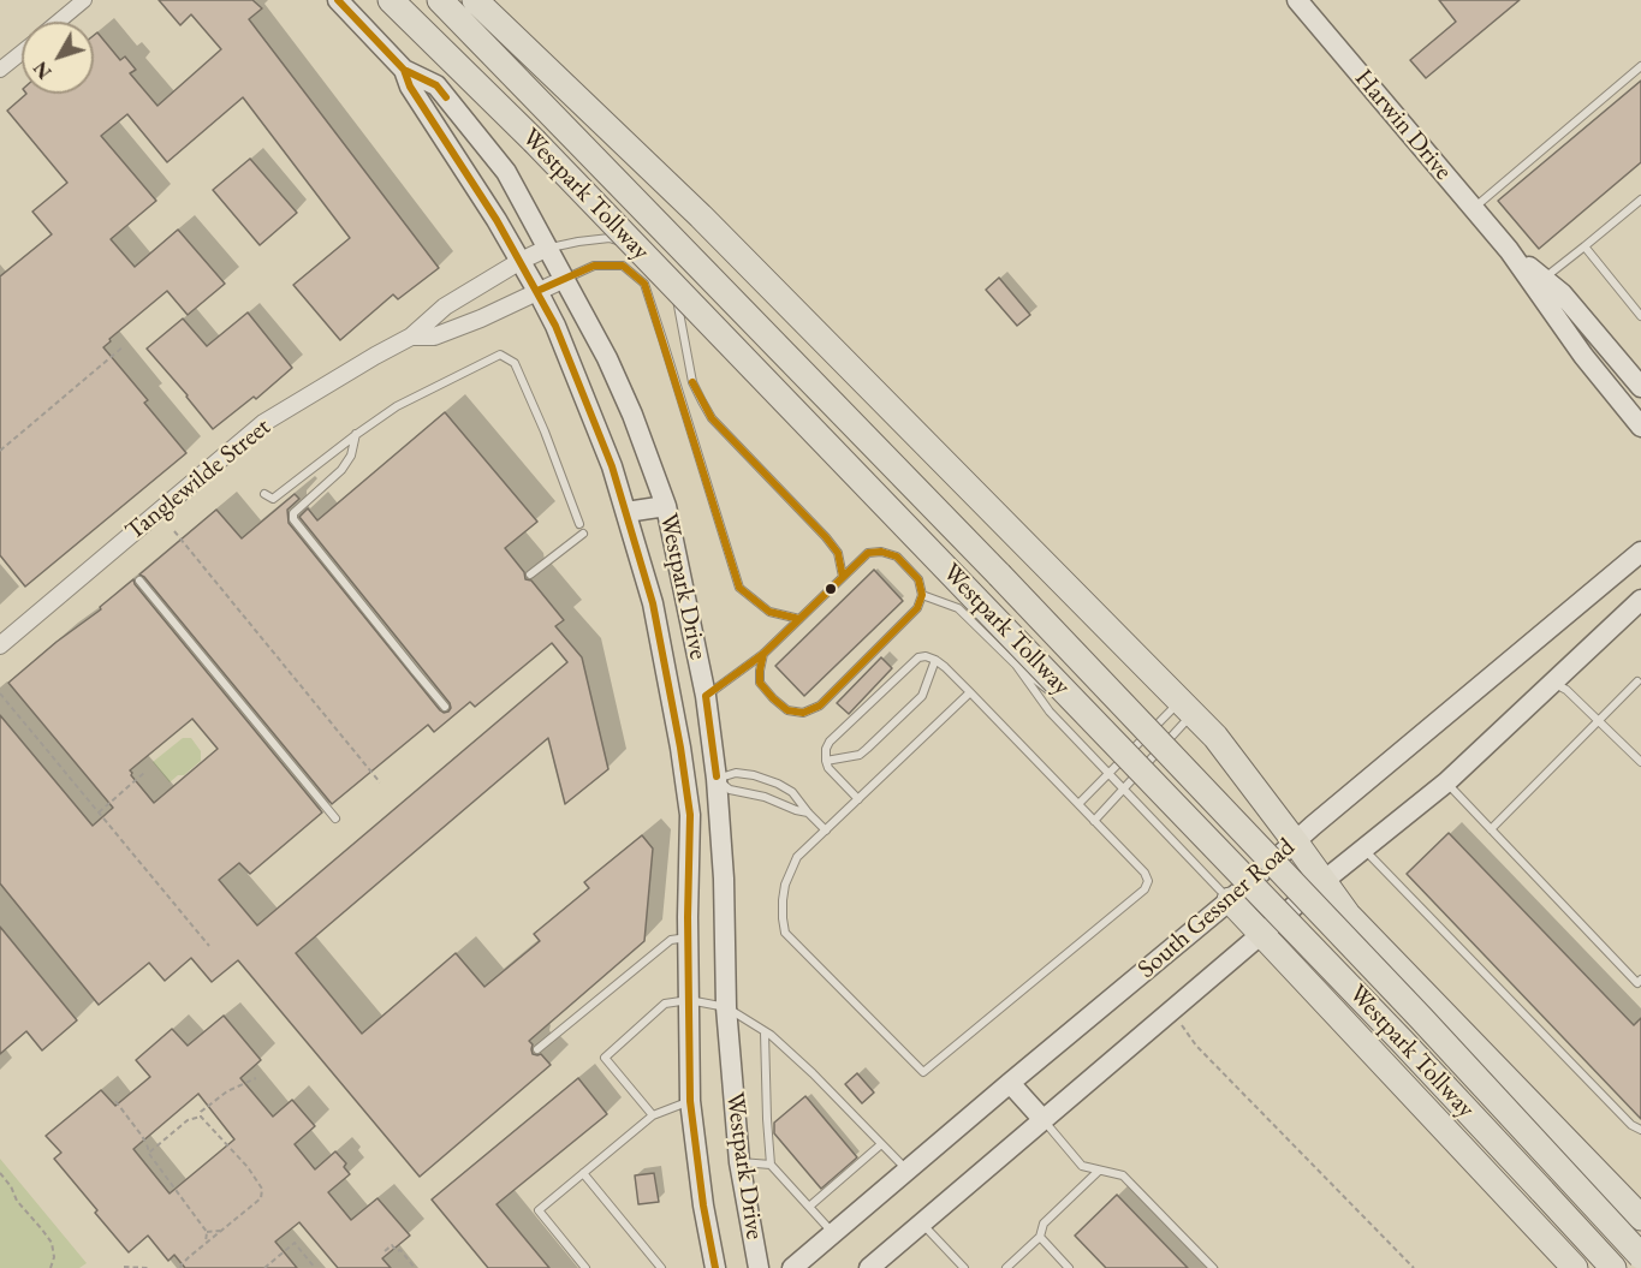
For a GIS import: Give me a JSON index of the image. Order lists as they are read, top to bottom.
{
  "streets": {
    "highway": ["Westpark Tollway"],
    "main road": ["Harwin Drive", "Westpark Drive", "South Gessner Road"],
    "street": ["Tanglewilde Street"]
  },
  "crossings": [
    ["Tanglewilde Street", "Westpark Drive"]
  ],
  "north": "bottom left"
}
